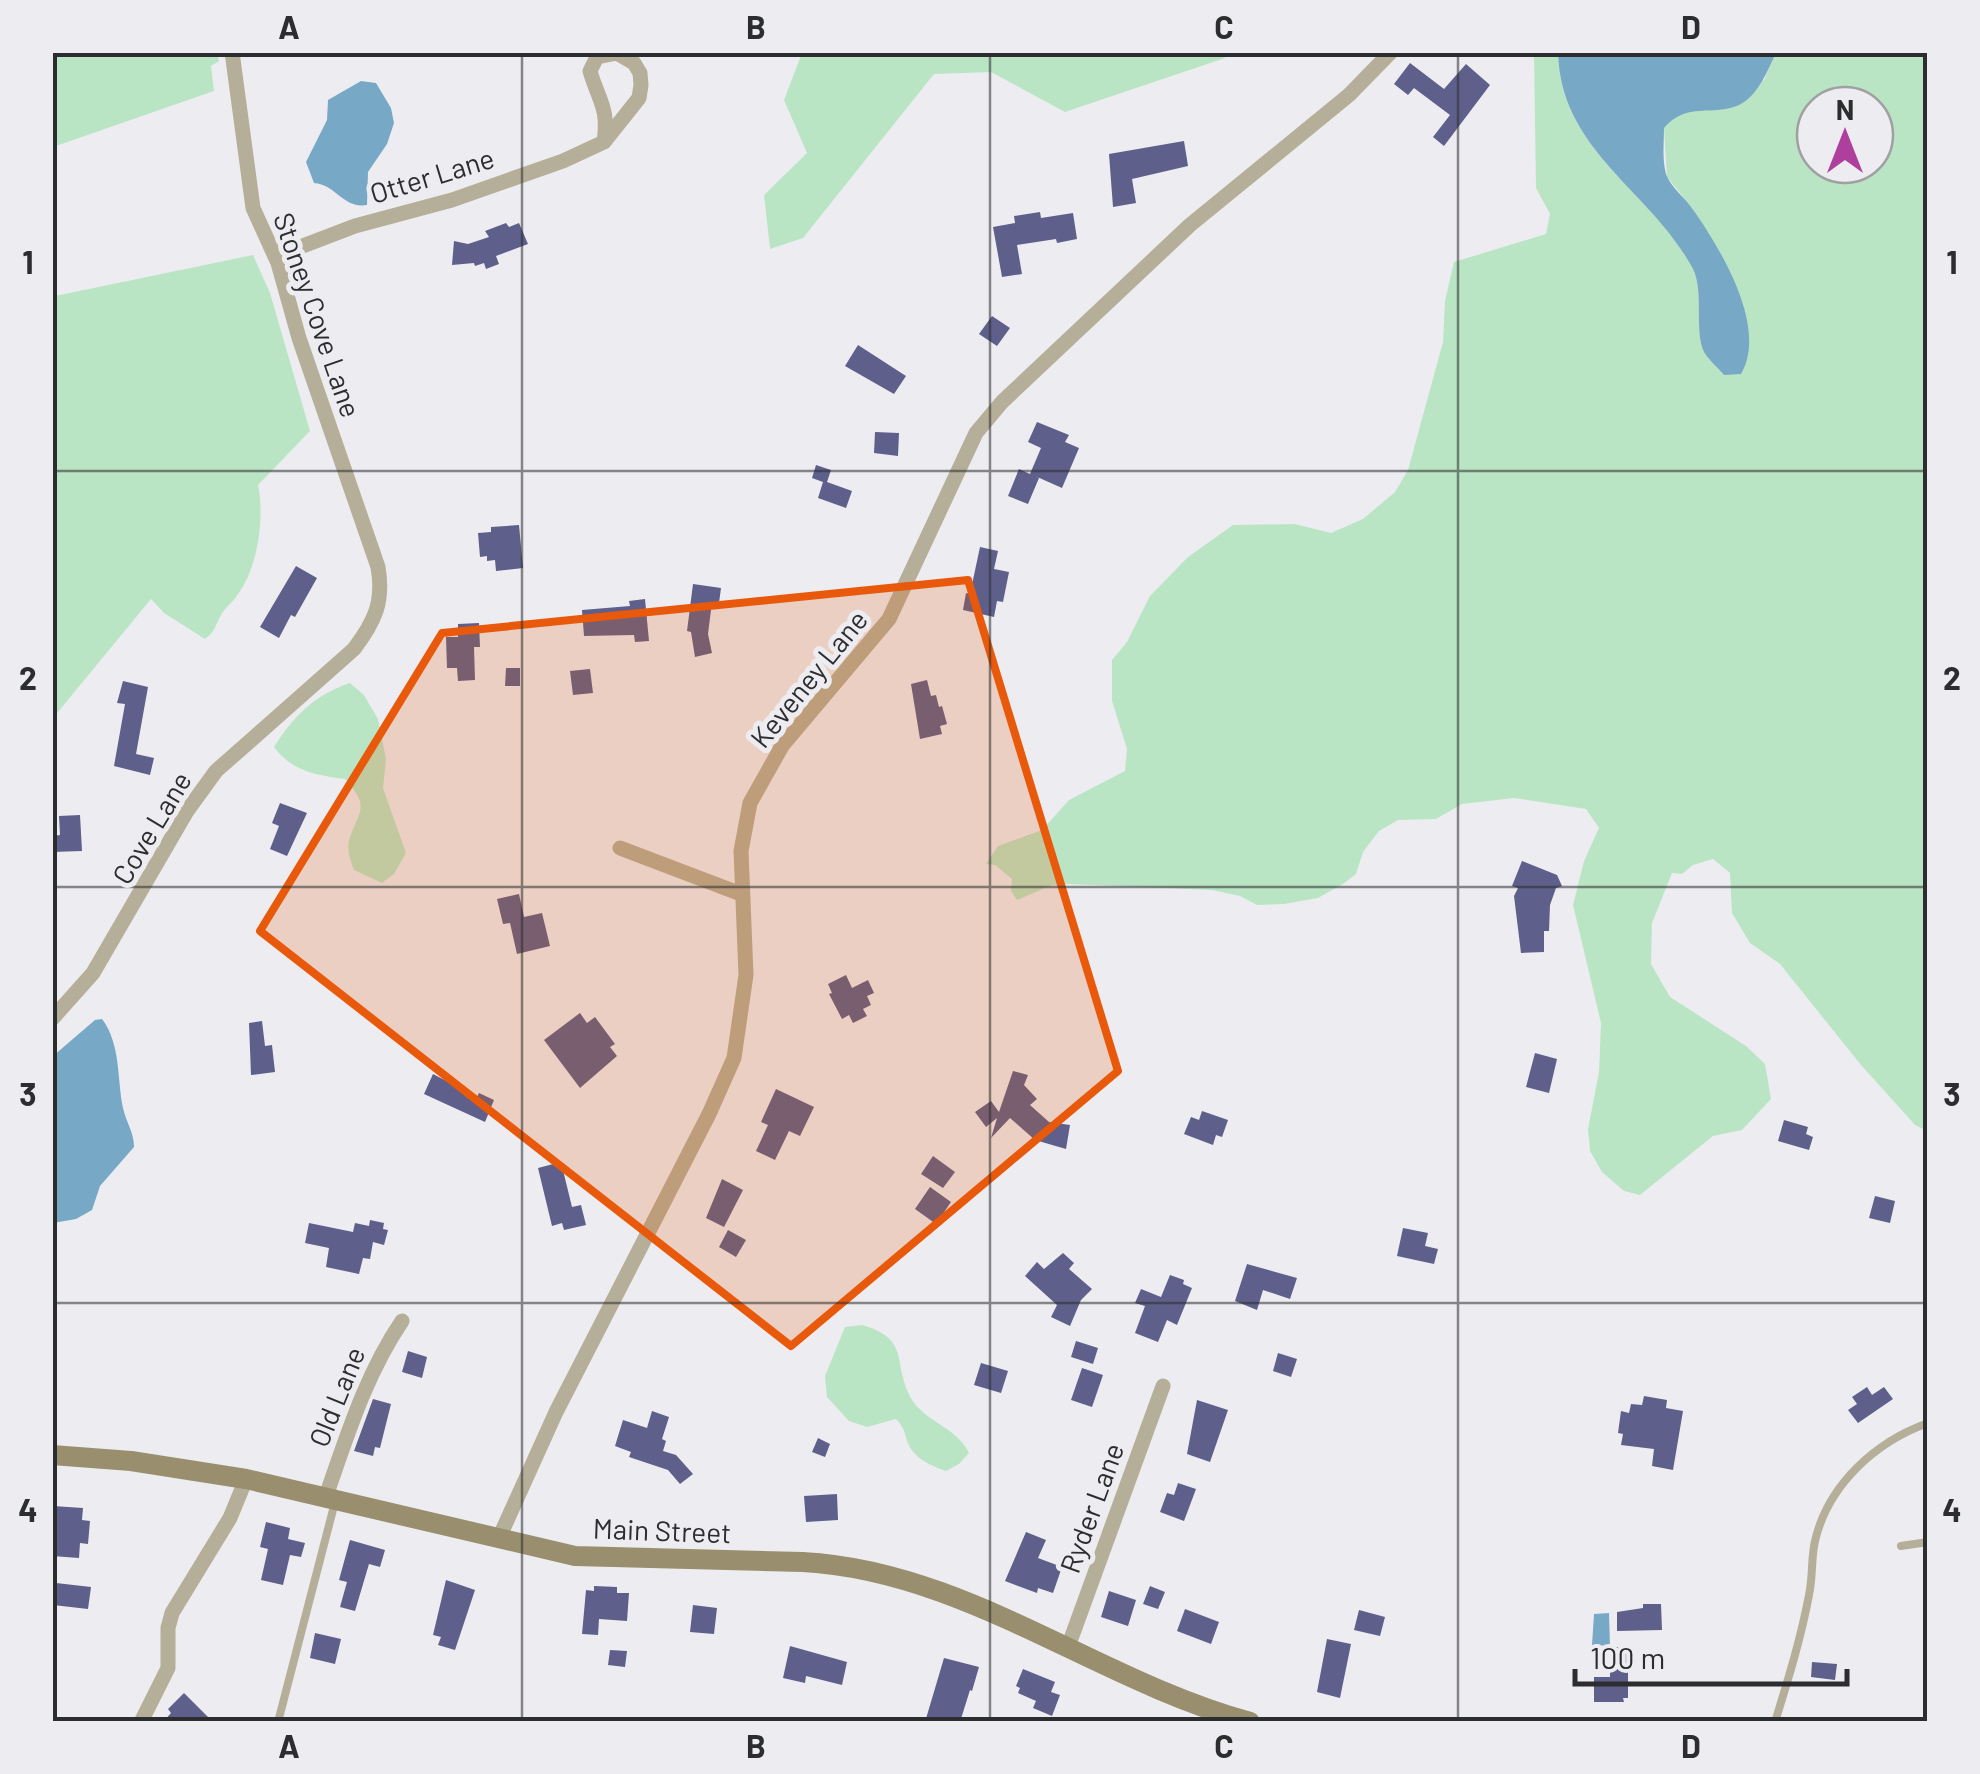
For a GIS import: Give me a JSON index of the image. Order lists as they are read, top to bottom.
{
  "streets": {
    "main road": ["Main Street"],
    "street": [
      "Otter Lane",
      "Stoney Cove Lane",
      "Keveney Lane",
      "Cove Lane",
      "Old Lane",
      "Ryder Lane"
    ]
  },
  "crossings": [
    ["Otter Lane", "Stoney Cove Lane"],
    ["Stoney Cove Lane", "Cove Lane"],
    ["Keveney Lane", "Main Street"],
    ["Old Lane", "Main Street"],
    ["Ryder Lane", "Main Street"]
  ],
  "scale_bar": "100 m",
  "north": "top",
  "grid": {
    "columns": [
      "A",
      "B",
      "C",
      "D"
    ],
    "rows": [
      "1",
      "2",
      "3",
      "4"
    ]
  }
}
